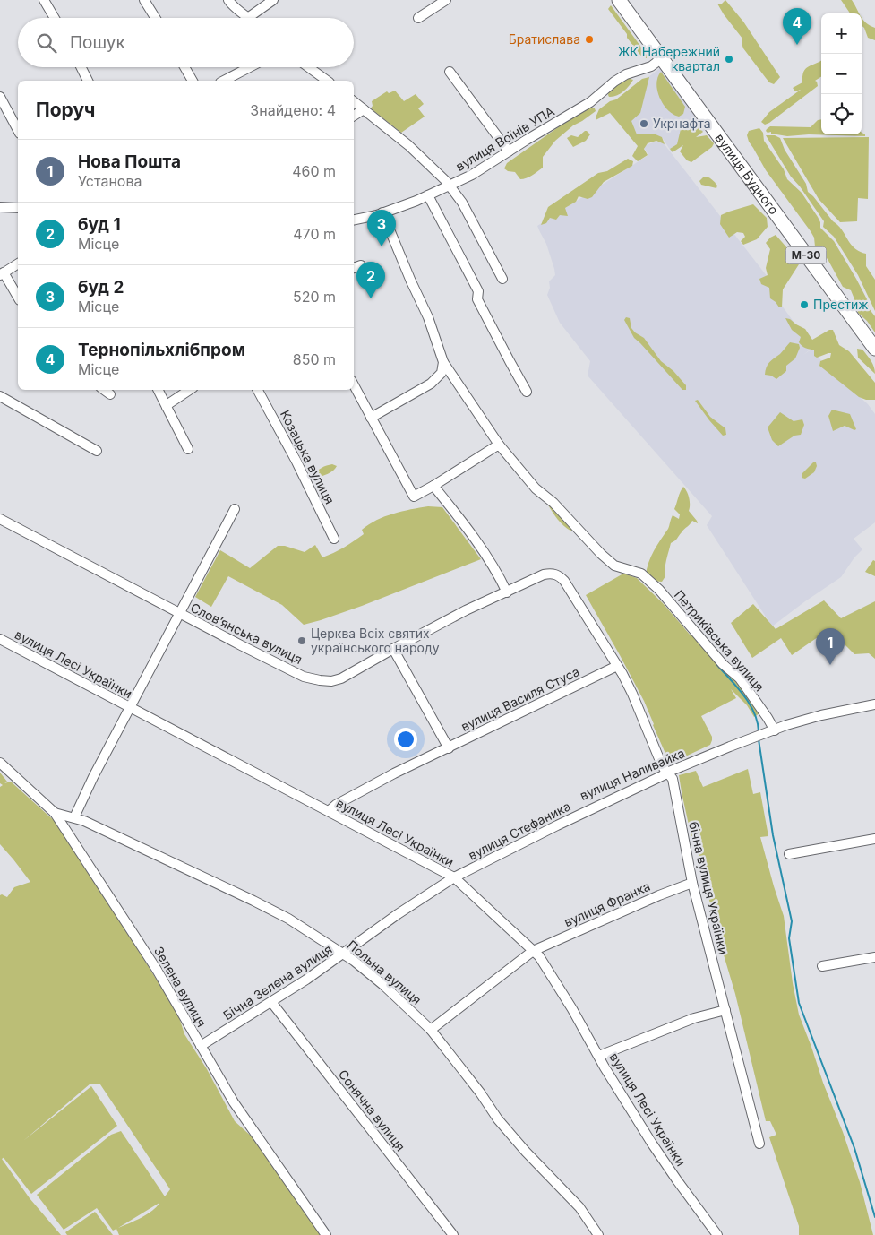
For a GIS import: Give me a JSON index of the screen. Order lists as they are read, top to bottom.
{
  "streets": {
    "highway": ["вулиця Будного", "М-30"],
    "street": [
      "вулиця Воїнів УПА",
      "Козацька вулиця",
      "Словʼянська вулиця",
      "Петриківська вулиця",
      "вулиця Лесі Українки",
      "вулиця Василя Стуса",
      "вулиця Наливайка",
      "вулиця Стефаника",
      "бічна вулиця Українки",
      "вулиця Франка",
      "Польна вулиця",
      "Бічна Зелена вулиця",
      "Зелена вулиця",
      "Сонячна вулиця"
    ]
  },
  "crossings": [
    ["вулиця Воїнів УПА", "вулиця Будного"],
    ["вулиця Воїнів УПА", "Петриківська вулиця"],
    ["Словʼянська вулиця", "вулиця Василя Стуса"],
    ["Петриківська вулиця", "вулиця Наливайка"],
    ["вулиця Лесі Українки", "вулиця Василя Стуса"],
    ["вулиця Лесі Українки", "вулиця Стефаника"],
    ["вулиця Лесі Українки", "вулиця Франка"],
    ["вулиця Наливайка", "вулиця Стефаника"],
    ["вулиця Наливайка", "бічна вулиця Українки"],
    ["вулиця Стефаника", "бічна вулиця Українки"],
    ["вулиця Стефаника", "Польна вулиця"],
    ["вулиця Стефаника", "Бічна Зелена вулиця"],
    ["бічна вулиця Українки", "вулиця Франка"],
    ["вулиця Франка", "Польна вулиця"],
    ["Польна вулиця", "Бічна Зелена вулиця"],
    ["Польна вулиця", "Зелена вулиця"],
    ["Бічна Зелена вулиця", "Зелена вулиця"],
    ["Бічна Зелена вулиця", "Сонячна вулиця"]
  ],
  "places": [
    "Братислава",
    "ЖК Набережний квартал",
    "Укрнафта",
    "Престиж",
    "Церква Всіх святих українського народу"
  ],
  "page": {
    "pins": [
      "4",
      "3",
      "2",
      "1"
    ],
    "map_buttons": ["+", "−"],
    "search": "Пошук",
    "heading": ["Поруч", "Знайдено: 4"],
    "list": [
      {
        "mark": "1",
        "name": "Нова Пошта",
        "note": "Установа",
        "value": "460 m"
      },
      {
        "mark": "2",
        "name": "буд 1",
        "note": "Місце",
        "value": "470 m"
      },
      {
        "mark": "3",
        "name": "буд 2",
        "note": "Місце",
        "value": "520 m"
      },
      {
        "mark": "4",
        "name": "Тернопільхлібпром",
        "note": "Місце",
        "value": "850 m"
      }
    ]
  }
}
